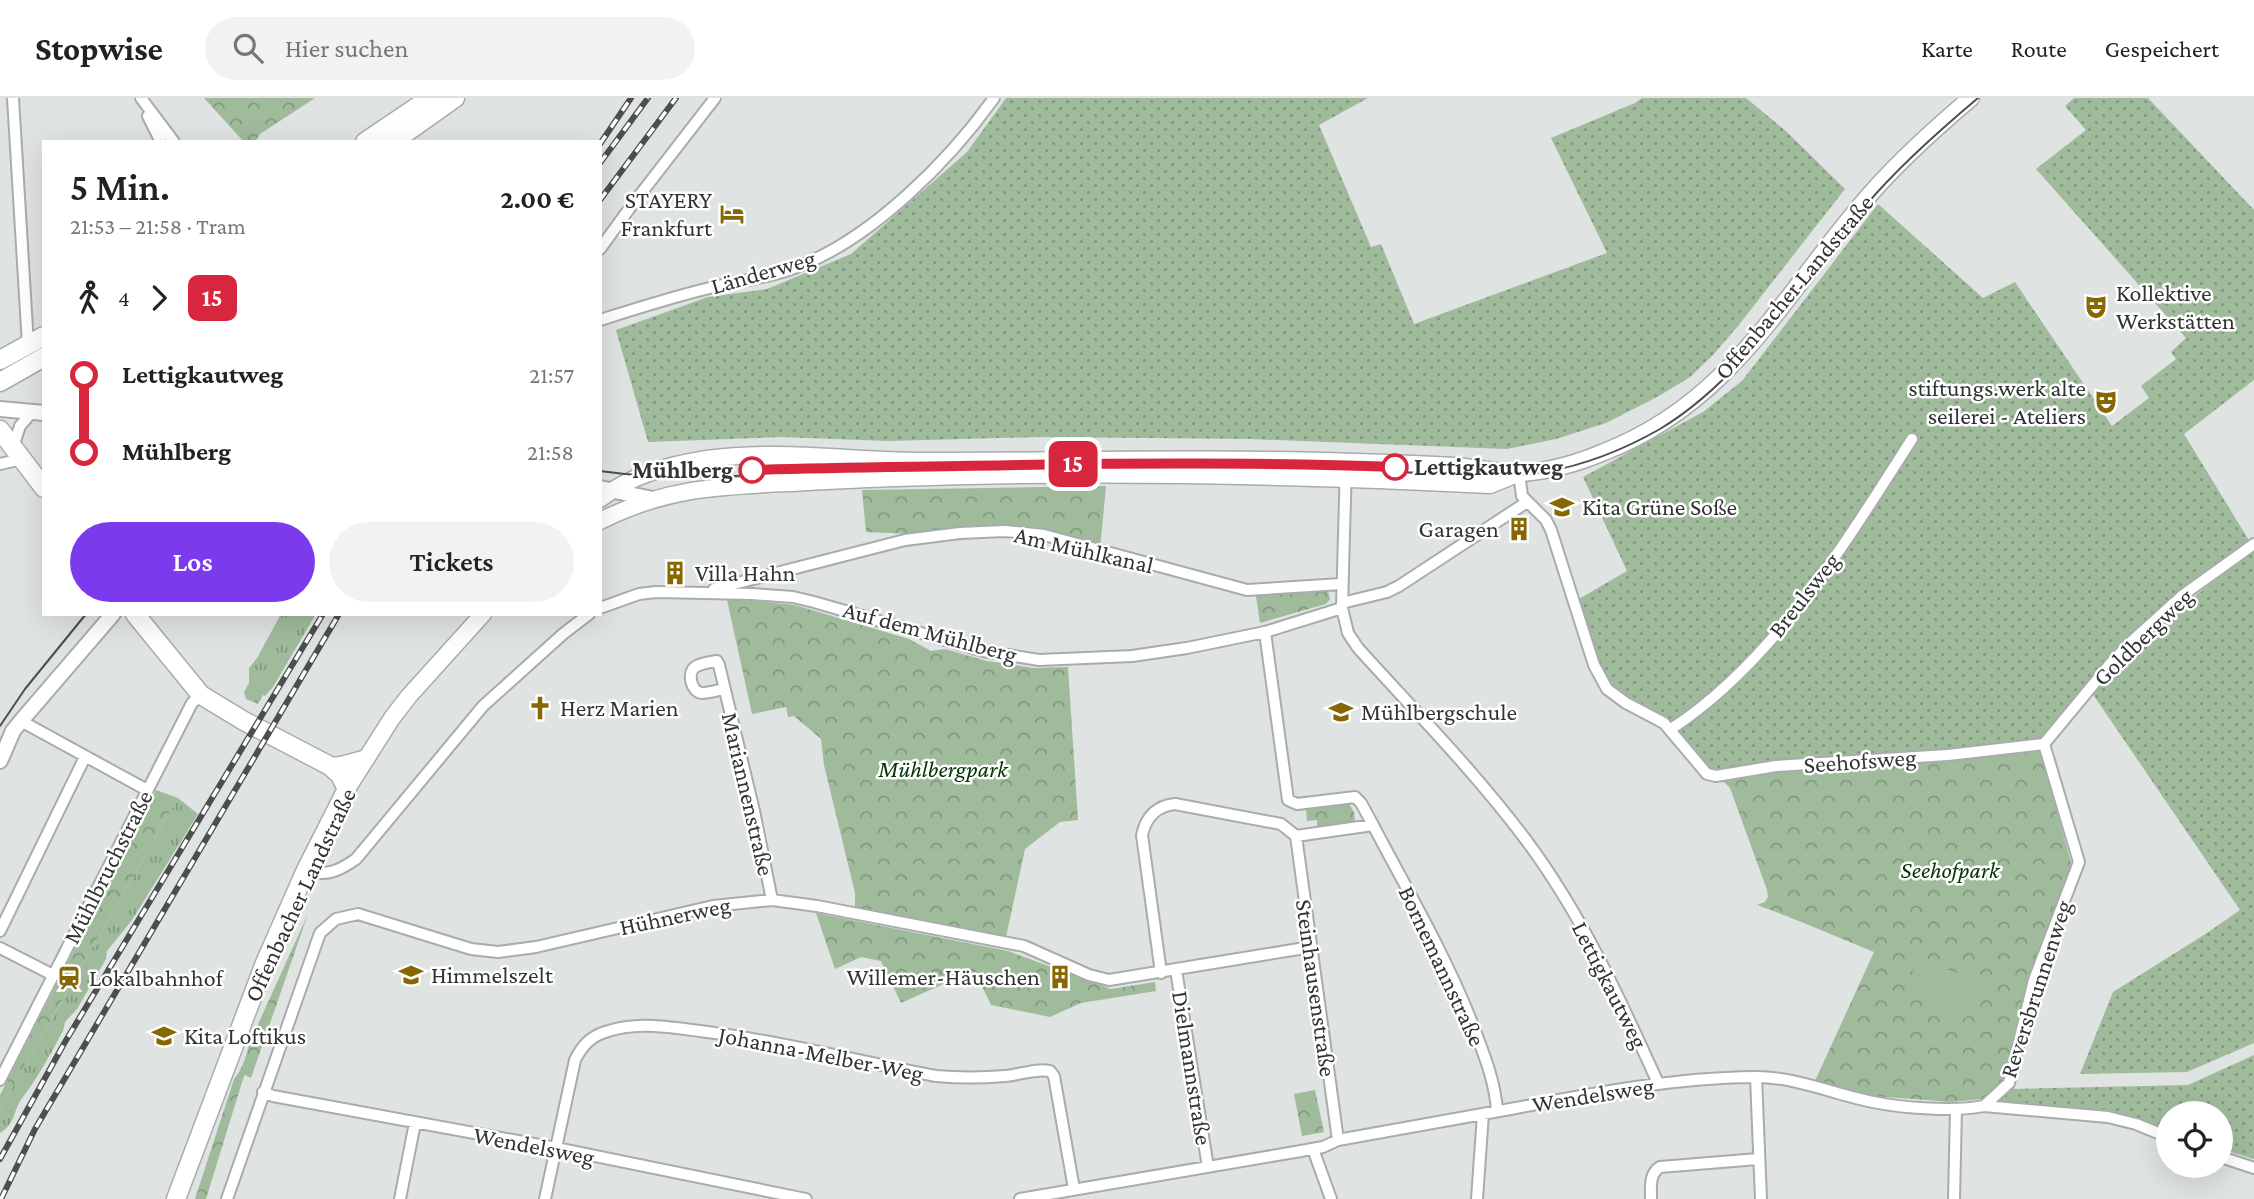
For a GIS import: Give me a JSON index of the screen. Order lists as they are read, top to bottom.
{
  "streets": {
    "main road": ["Offenbacher Landstraße"],
    "street": [
      "Länderweg",
      "Am Mühlkanal",
      "Breulsweg",
      "Auf dem Mühlberg",
      "Goldbergweg",
      "Seehofsweg",
      "Mariannenstraße",
      "Mühlbruchstraße",
      "Hühnerweg",
      "Bornemannstraße",
      "Lettigkautweg",
      "Steinhausenstraße",
      "Reversbrunnenweg",
      "Johanna-Melber-Weg",
      "Dielmannstraße",
      "Wendelsweg"
    ]
  },
  "crossings": [
    ["Offenbacher Landstraße", "Lettigkautweg"],
    ["Am Mühlkanal", "Auf dem Mühlberg"],
    ["Am Mühlkanal", "Lettigkautweg"],
    ["Breulsweg", "Seehofsweg"],
    ["Auf dem Mühlberg", "Bornemannstraße"],
    ["Auf dem Mühlberg", "Lettigkautweg"],
    ["Goldbergweg", "Seehofsweg"],
    ["Goldbergweg", "Reversbrunnenweg"],
    ["Seehofsweg", "Reversbrunnenweg"],
    ["Mariannenstraße", "Hühnerweg"],
    ["Hühnerweg", "Steinhausenstraße"],
    ["Hühnerweg", "Dielmannstraße"],
    ["Hühnerweg", "Wendelsweg"],
    ["Bornemannstraße", "Wendelsweg"],
    ["Lettigkautweg", "Wendelsweg"],
    ["Steinhausenstraße", "Dielmannstraße"],
    ["Steinhausenstraße", "Wendelsweg"],
    ["Reversbrunnenweg", "Wendelsweg"],
    ["Johanna-Melber-Weg", "Wendelsweg"],
    ["Dielmannstraße", "Wendelsweg"]
  ],
  "parks": ["Mühlbergpark", "Seehofpark"],
  "places": {
    "hotel": ["STAYERY Frankfurt"],
    "theatre": ["Kollektive Werkstätten", "stiftungs.werk alte seilerei - Ateliers"],
    "other": ["Lettigkautweg", "Mühlberg"],
    "school or university": [
      "Kita Grüne Soße",
      "Mühlbergschule",
      "Himmelszelt",
      "Kita Loftikus"
    ],
    "building": ["Garagen", "Villa Hahn", "Willemer-Häuschen"],
    "church": ["Herz Marien"],
    "station": ["Lokalbahnhof"]
  },
  "lines": ["tram line 15"],
  "page": {
    "header": "Stopwise",
    "search": "Hier suchen",
    "nav": ["Karte", "Route", "Gespeichert"],
    "on_map": "15",
    "heading": ["5 Min.", "21:53 – 21:58 · Tram", "2.00 €"],
    "legs": ["4", "15"],
    "list": [
      {
        "name": "Lettigkautweg",
        "value": "21:57"
      },
      {
        "name": "Mühlberg",
        "value": "21:58"
      }
    ],
    "buttons": ["Los", "Tickets"]
  }
}
